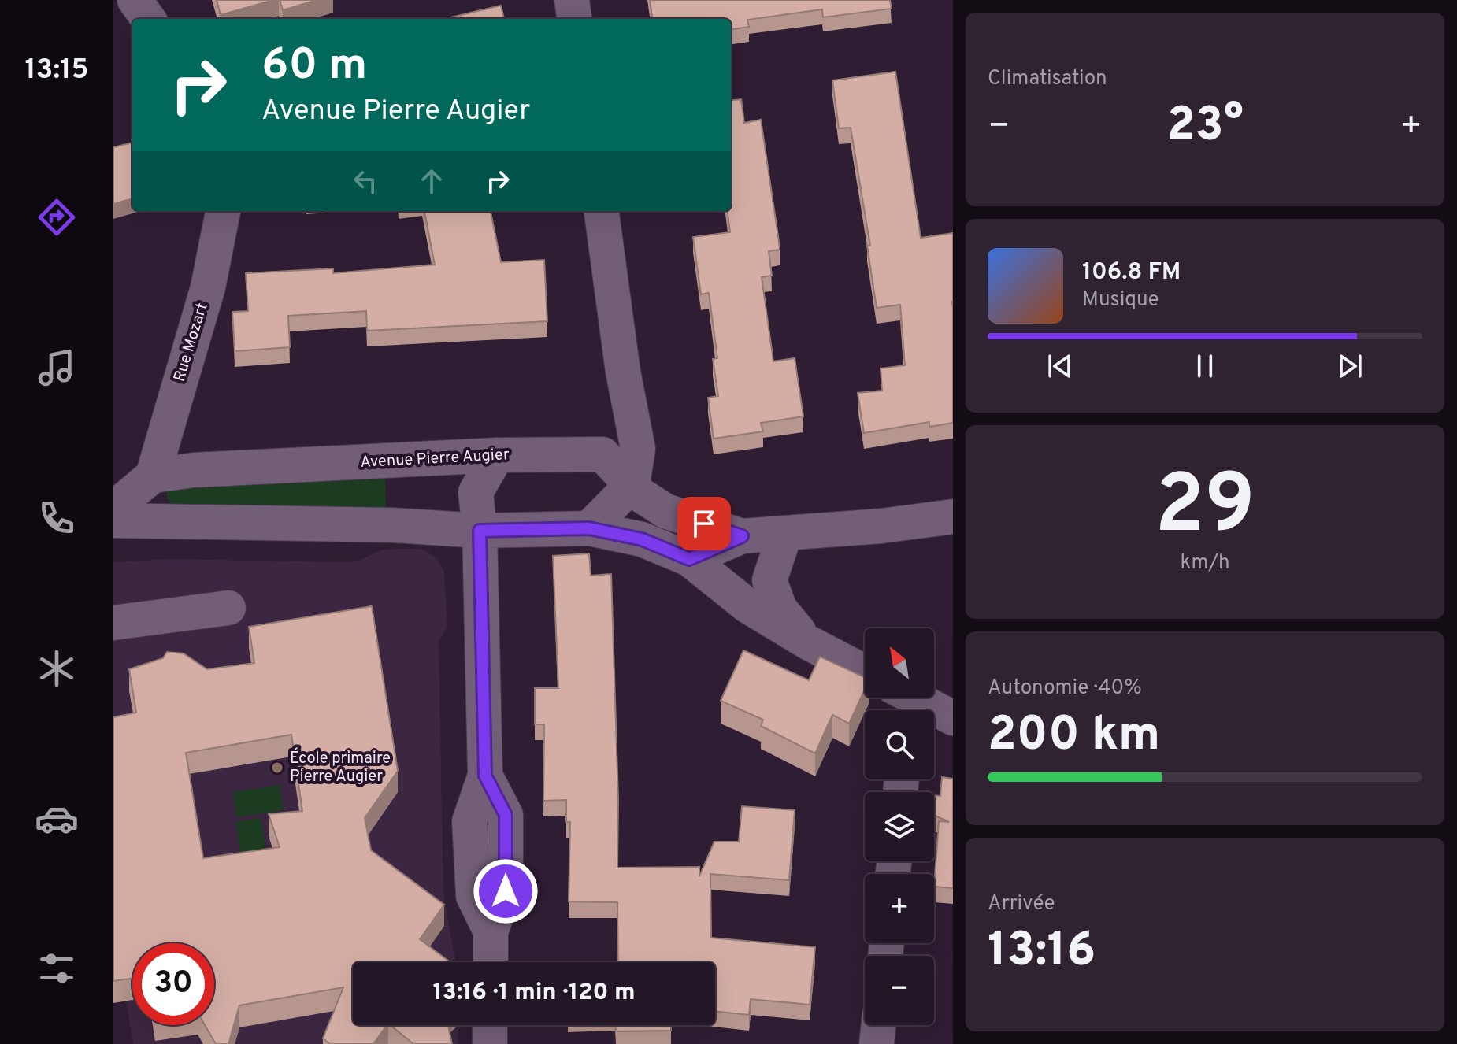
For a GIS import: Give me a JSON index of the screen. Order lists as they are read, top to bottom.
{
  "streets": {
    "street": ["Rue Mozart", "Avenue Pierre Augier"]
  },
  "crossings": [
    ["Rue Mozart", "Avenue Pierre Augier"]
  ],
  "places": ["École primaire Pierre Augier"],
  "north": "top left",
  "page": {
    "tabs": "13:15",
    "tile": [
      "Climatisation",
      ["29", "km/h"],
      ["Autonomie · 40%", "200 km"],
      ["Arrivée", "13:16"]
    ],
    "turn": ["60 m", "Avenue Pierre Augier"],
    "heat": ["−", "23°", "+"],
    "song": ["106.8 FM", "Musique"],
    "map_buttons": ["+", "−"],
    "limit": "30",
    "trip": "13:16 · 1 min · 120 m"
  }
}
